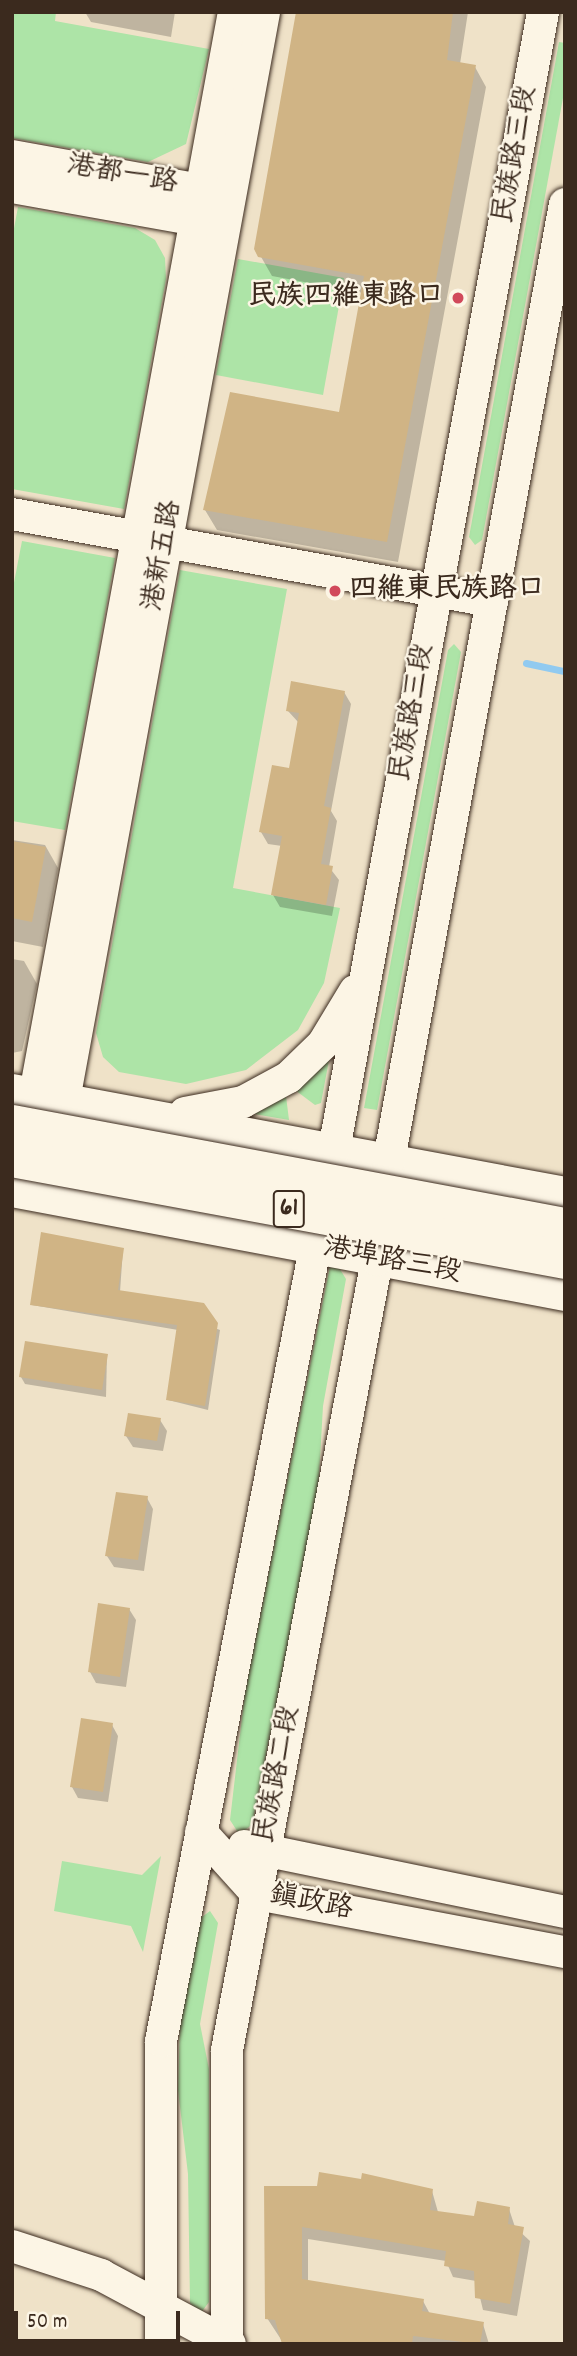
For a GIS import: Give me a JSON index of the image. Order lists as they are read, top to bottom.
{
  "streets": {
    "highway": ["61"],
    "street": [
      "民族路三段",
      "港都一路",
      "港新五路",
      "港埠路三段",
      "民族路二段",
      "鎮政路"
    ]
  },
  "crossings": [
    ["民族路三段", "港埠路三段"],
    ["民族路三段", "民族路二段"],
    ["港都一路", "港新五路"],
    ["港埠路三段", "民族路二段"],
    ["民族路二段", "鎮政路"]
  ],
  "places": ["民族四維東路口", "四維東民族路口"],
  "scale_bar": "50 m"
}
